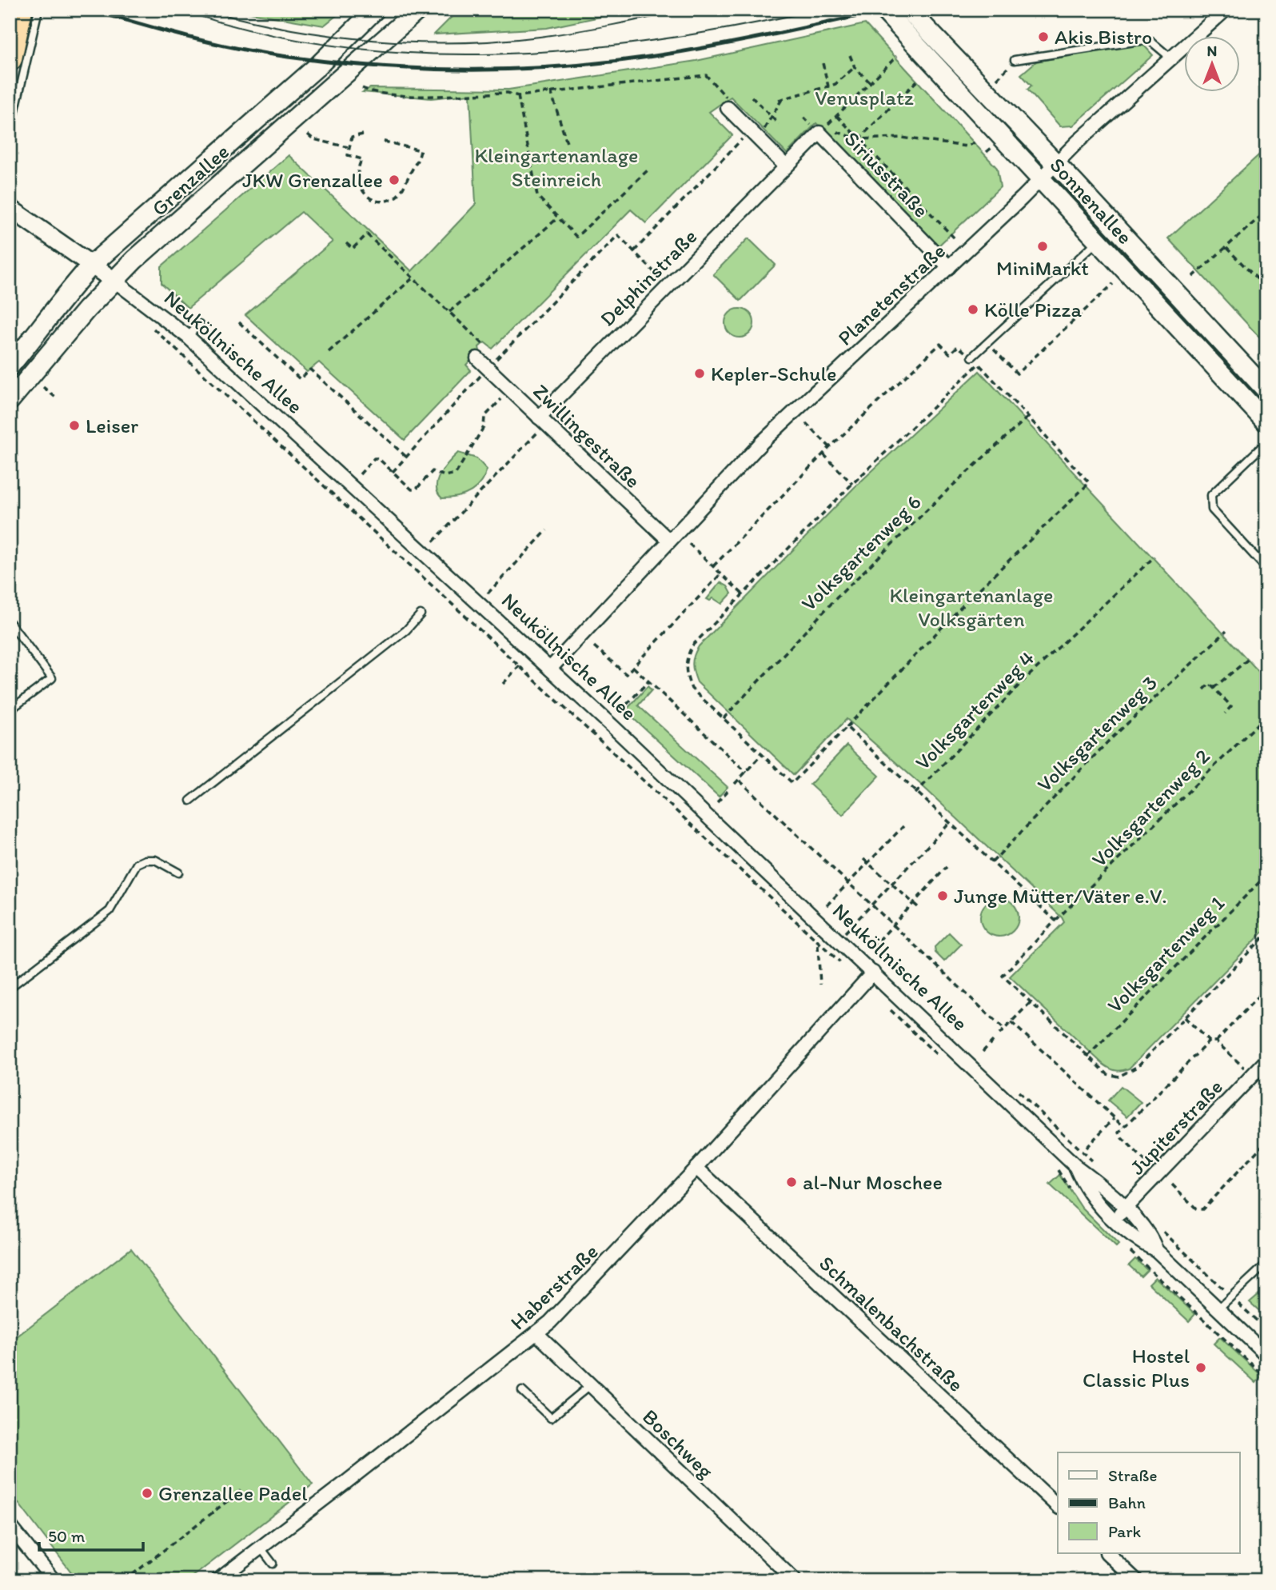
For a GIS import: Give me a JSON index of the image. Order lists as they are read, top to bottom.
{
  "streets": {
    "main road": ["Grenzallee", "Sonnenallee"],
    "street": [
      "Siriusstraße",
      "Delphinstraße",
      "Planetenstraße",
      "Neuköllnische Allee",
      "Zwillingestraße",
      "Jupiterstraße",
      "Haberstraße",
      "Schmalenbachstraße",
      "Boschweg"
    ],
    "path": [
      "Volksgartenweg 6",
      "Volksgartenweg 4",
      "Volksgartenweg 3",
      "Volksgartenweg 2",
      "Volksgartenweg 1"
    ]
  },
  "crossings": [
    ["Siriusstraße", "Delphinstraße"],
    ["Siriusstraße", "Planetenstraße"],
    ["Grenzallee", "Neuköllnische Allee"],
    ["Sonnenallee", "Planetenstraße"],
    ["Delphinstraße", "Zwillingestraße"],
    ["Planetenstraße", "Neuköllnische Allee"],
    ["Planetenstraße", "Zwillingestraße"],
    ["Neuköllnische Allee", "Jupiterstraße"],
    ["Neuköllnische Allee", "Haberstraße"],
    ["Haberstraße", "Schmalenbachstraße"],
    ["Haberstraße", "Boschweg"]
  ],
  "parks": ["Venusplatz", "Kleingartenanlage Steinreich", "Kleingartenanlage Volksgärten"],
  "places": [
    "Akis Bistro",
    "JKW Grenzallee",
    "MiniMarkt",
    "Kölle Pizza",
    "Kepler-Schule",
    "Leiser",
    "Junge Mütter/Väter e.V.",
    "al-Nur Moschee",
    "Hostel Classic Plus",
    "Grenzallee Padel"
  ],
  "legend": ["Straße", "Bahn", "Park"],
  "scale_bar": "50 m",
  "north": "top"
}
